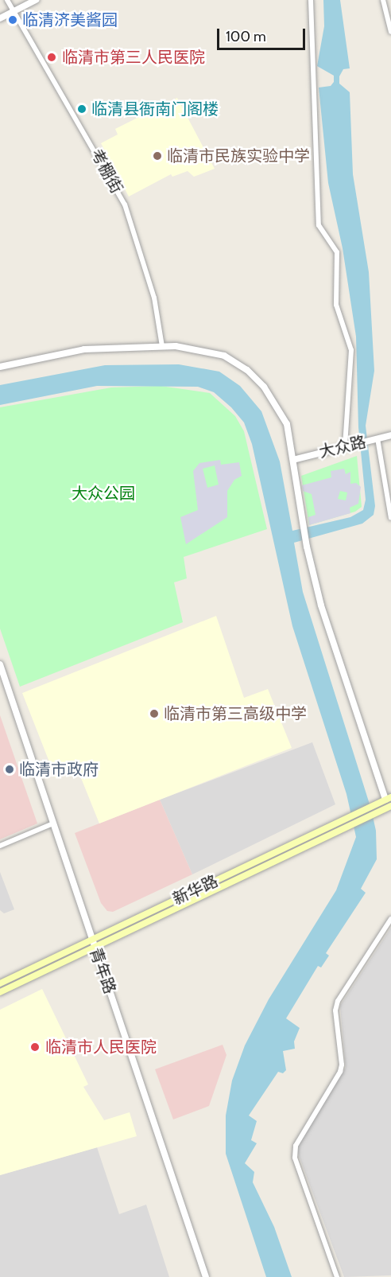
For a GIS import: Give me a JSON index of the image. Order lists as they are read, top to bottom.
{
  "streets": {
    "main road": ["新华路"],
    "street": ["考棚街", "大众路", "青年路"]
  },
  "crossings": [
    ["新华路", "青年路"]
  ],
  "parks": ["大众公园"],
  "places": [
    "临清济美酱园",
    "临清市第三人民医院",
    "临清县衙南门阁楼",
    "临清市民族实验中学",
    "临清市第三高级中学",
    "临清市政府",
    "临清市人民医院"
  ],
  "scale_bar": "100 m"
}
